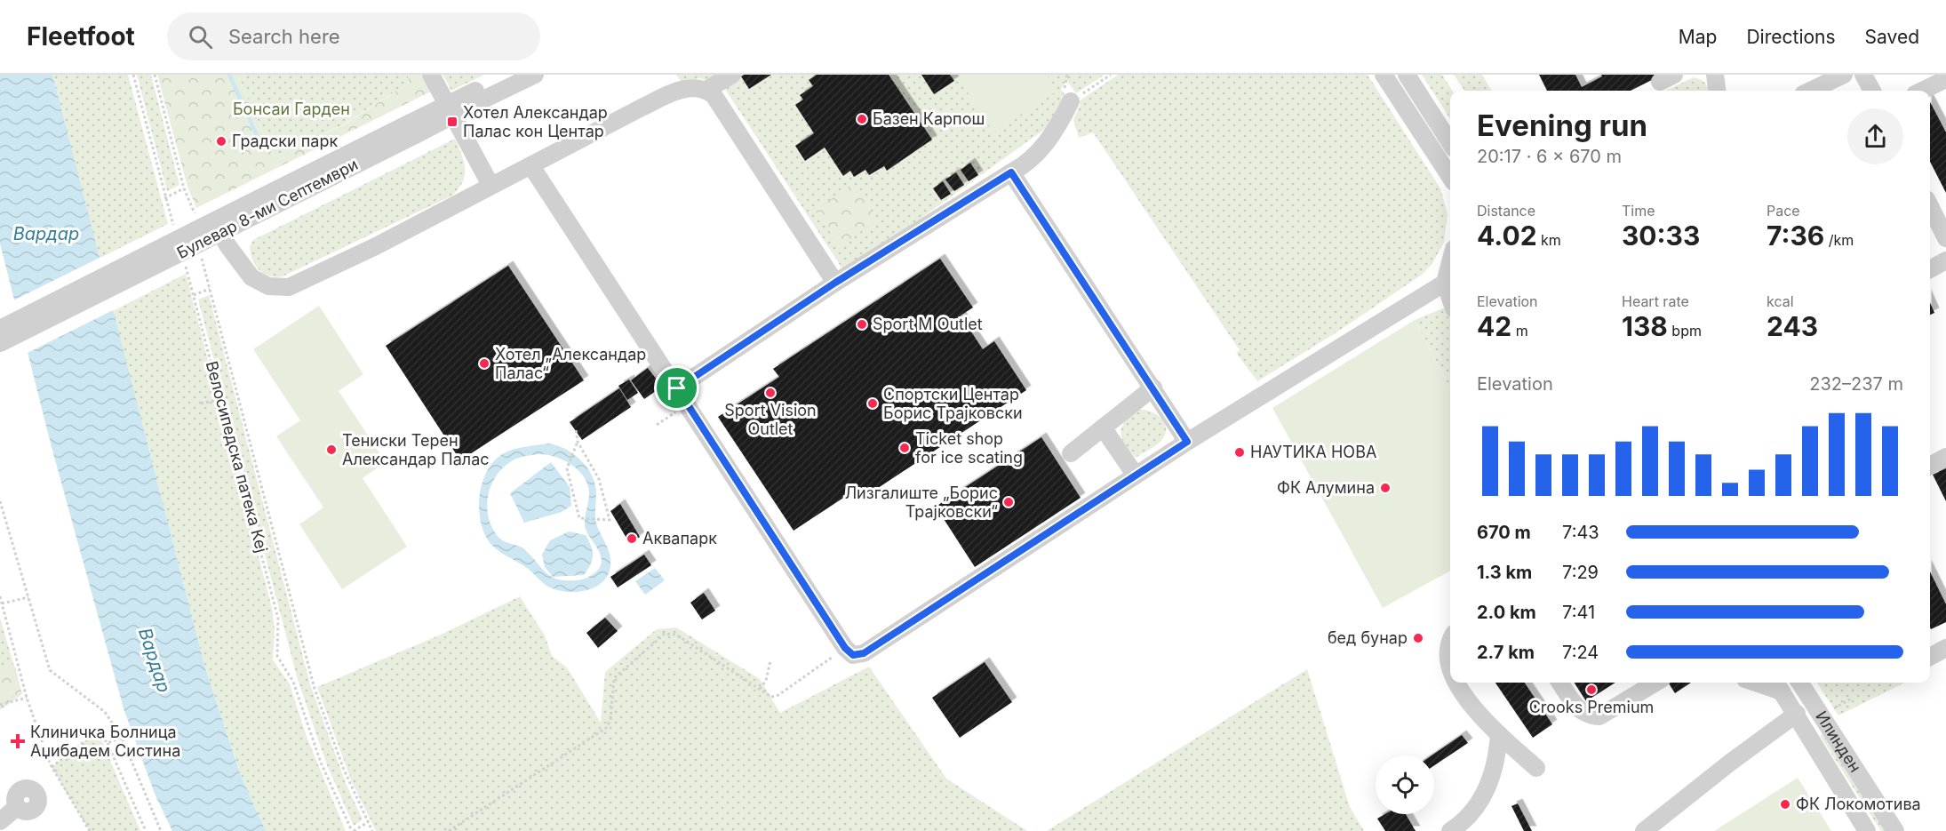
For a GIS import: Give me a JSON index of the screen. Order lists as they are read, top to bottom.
{
  "streets": {
    "street": ["Булевар 8-ми Септември", "Илинден"],
    "path": ["Велосипедска патека Кеј"]
  },
  "water": ["Вардар"],
  "parks": ["Бонсаи Гарден"],
  "places": {
    "other": [
      "Базен Карпош",
      "Градски парк",
      "Sport M Outlet",
      "Хотел „Александар Палас“",
      "Sport Vision Outlet",
      "Спортски Центар Борис Трајковски",
      "Ticket shop for ice scating",
      "Тениски Терен Александар Палас",
      "НАУТИКА НОВА",
      "ФК Алумина",
      "Лизгалиште „Борис Трајковски“",
      "Аквапарк",
      "бед бунар",
      "Crooks Premium",
      "ФК Локомотива"
    ],
    "transit": ["Хотел Александар Палас кон Центар"],
    "health": ["Клиничка Болница Аџибадем Систина"]
  },
  "page": {
    "header": "Fleetfoot",
    "search": "Search here",
    "nav": ["Map", "Directions", "Saved"],
    "heading": ["Evening run", "20:17 · 6 × 670 m"],
    "stats": [
      ["Distance", "4.02 km"],
      ["Time", "30:33"],
      ["Pace", "7:36 /km"],
      ["Elevation", "42 m"],
      ["Heart rate", "138 bpm"],
      ["kcal", "243"]
    ],
    "chart": ["Elevation", "232–237 m"],
    "list": [
      {
        "name": "670 m",
        "note": "7:43"
      },
      {
        "name": "1.3 km",
        "note": "7:29"
      },
      {
        "name": "2.0 km",
        "note": "7:41"
      },
      {
        "name": "2.7 km",
        "note": "7:24"
      }
    ]
  }
}
